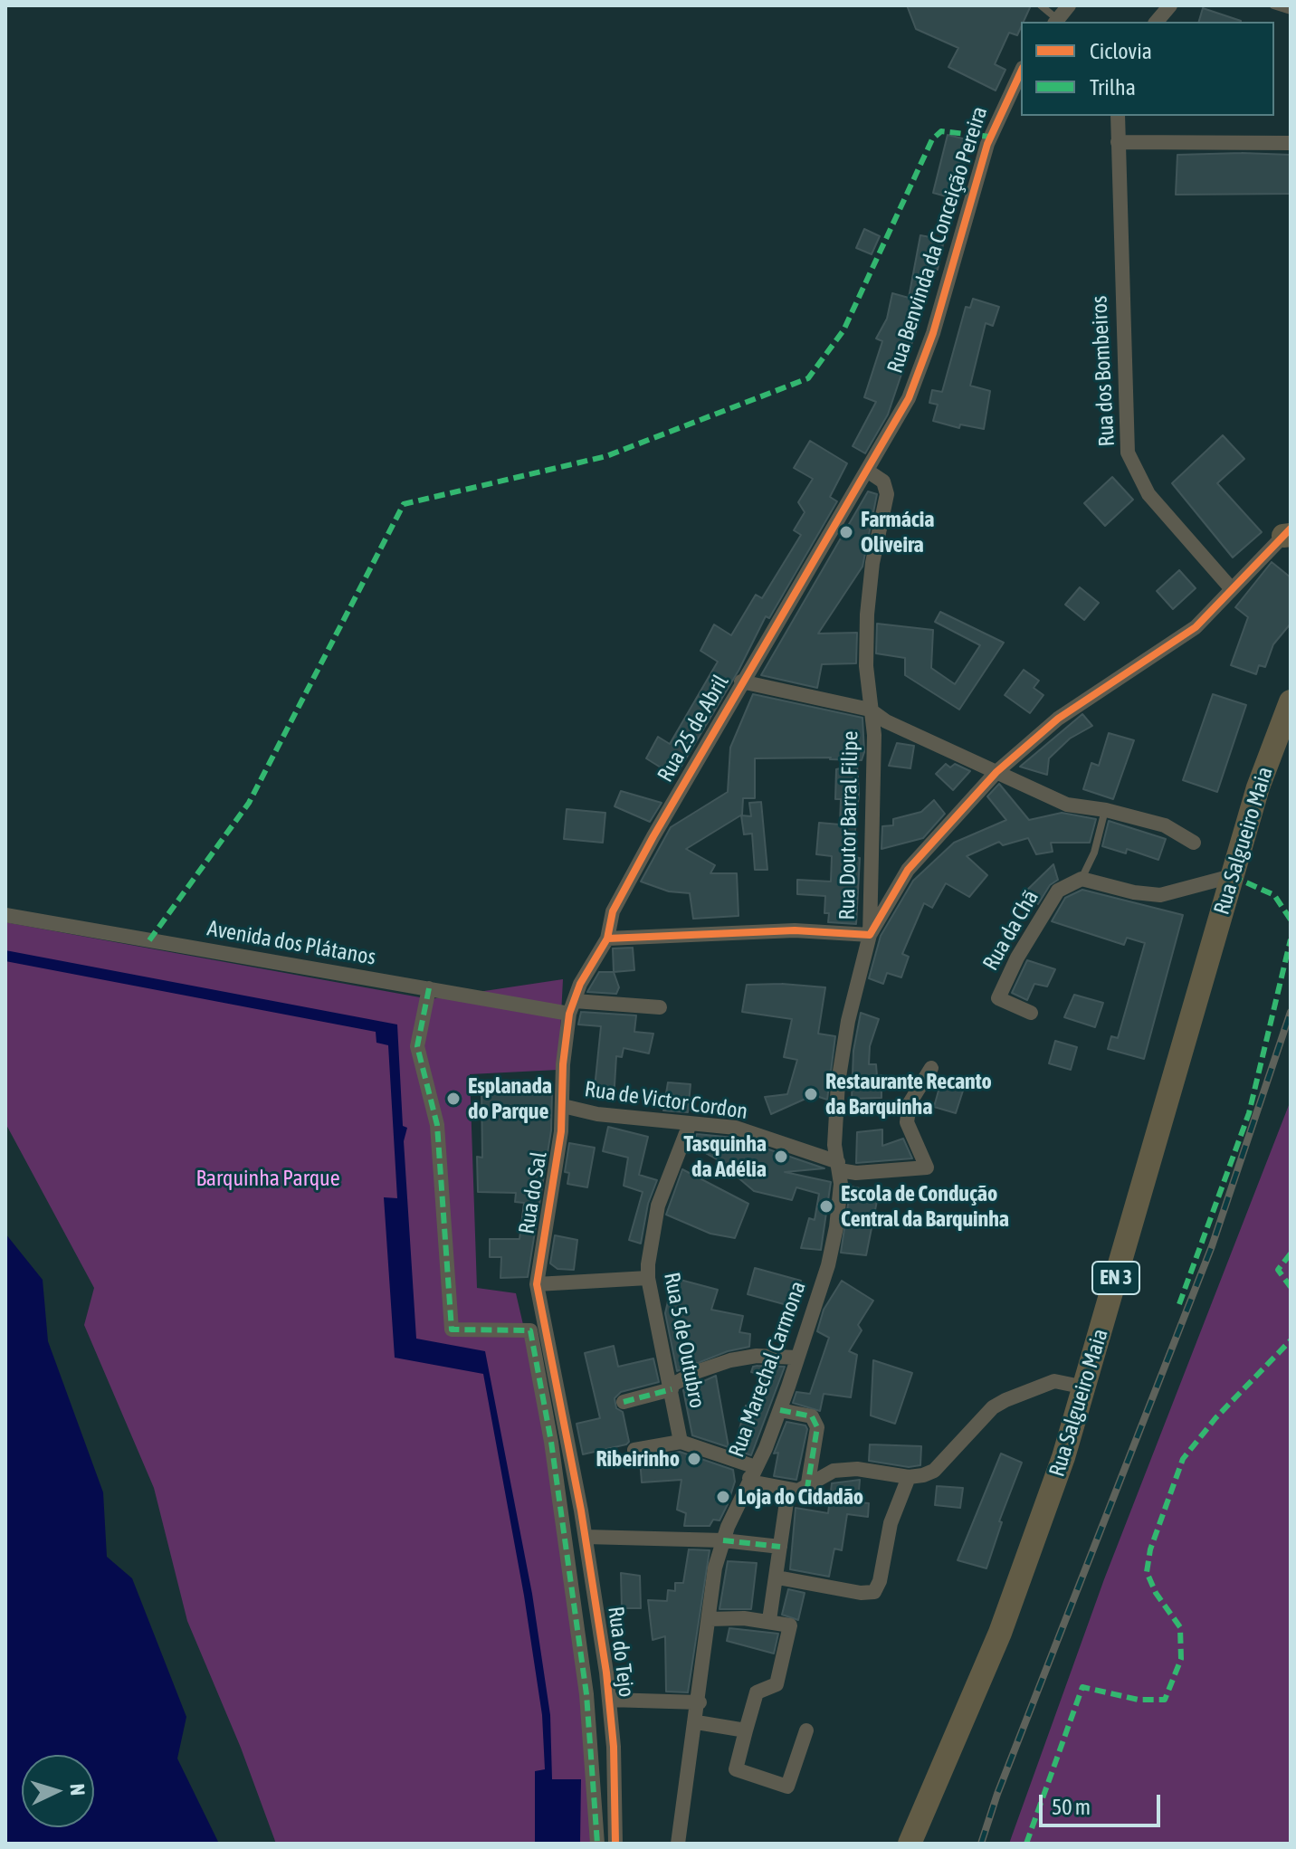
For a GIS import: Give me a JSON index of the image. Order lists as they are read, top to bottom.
{
  "streets": {
    "main road": ["Rua Salgueiro Maia", "EN 3"],
    "street": [
      "Rua Benvinda da Conceição Pereira",
      "Rua dos Bombeiros",
      "Rua 25 de Abril",
      "Rua Doutor Barral Filipe",
      "Rua da Chã",
      "Avenida dos Plátanos",
      "Rua de Victor Cordon",
      "Rua do Sal",
      "Rua 5 de Outubro",
      "Rua Marechal Carmona",
      "Rua do Tejo"
    ]
  },
  "crossings": [
    ["Rua Benvinda da Conceição Pereira", "Rua 25 de Abril"],
    ["Rua 25 de Abril", "Avenida dos Plátanos"],
    ["Rua 25 de Abril", "Rua do Sal"],
    ["Rua Doutor Barral Filipe", "Rua de Victor Cordon"],
    ["Rua Doutor Barral Filipe", "Rua Marechal Carmona"],
    ["Avenida dos Plátanos", "Rua do Sal"],
    ["Rua de Victor Cordon", "Rua do Sal"],
    ["Rua de Victor Cordon", "Rua 5 de Outubro"],
    ["Rua de Victor Cordon", "Rua Marechal Carmona"],
    ["Rua do Sal", "Rua do Tejo"]
  ],
  "parks": ["Barquinha Parque"],
  "places": [
    "Farmácia Oliveira",
    "Restaurante Recanto da Barquinha",
    "Esplanada do Parque",
    "Tasquinha da Adélia",
    "Escola de Condução Central da Barquinha",
    "Ribeirinho",
    "Loja do Cidadão"
  ],
  "legend": ["Ciclovia", "Trilha"],
  "scale_bar": "50 m",
  "north": "right"
}
